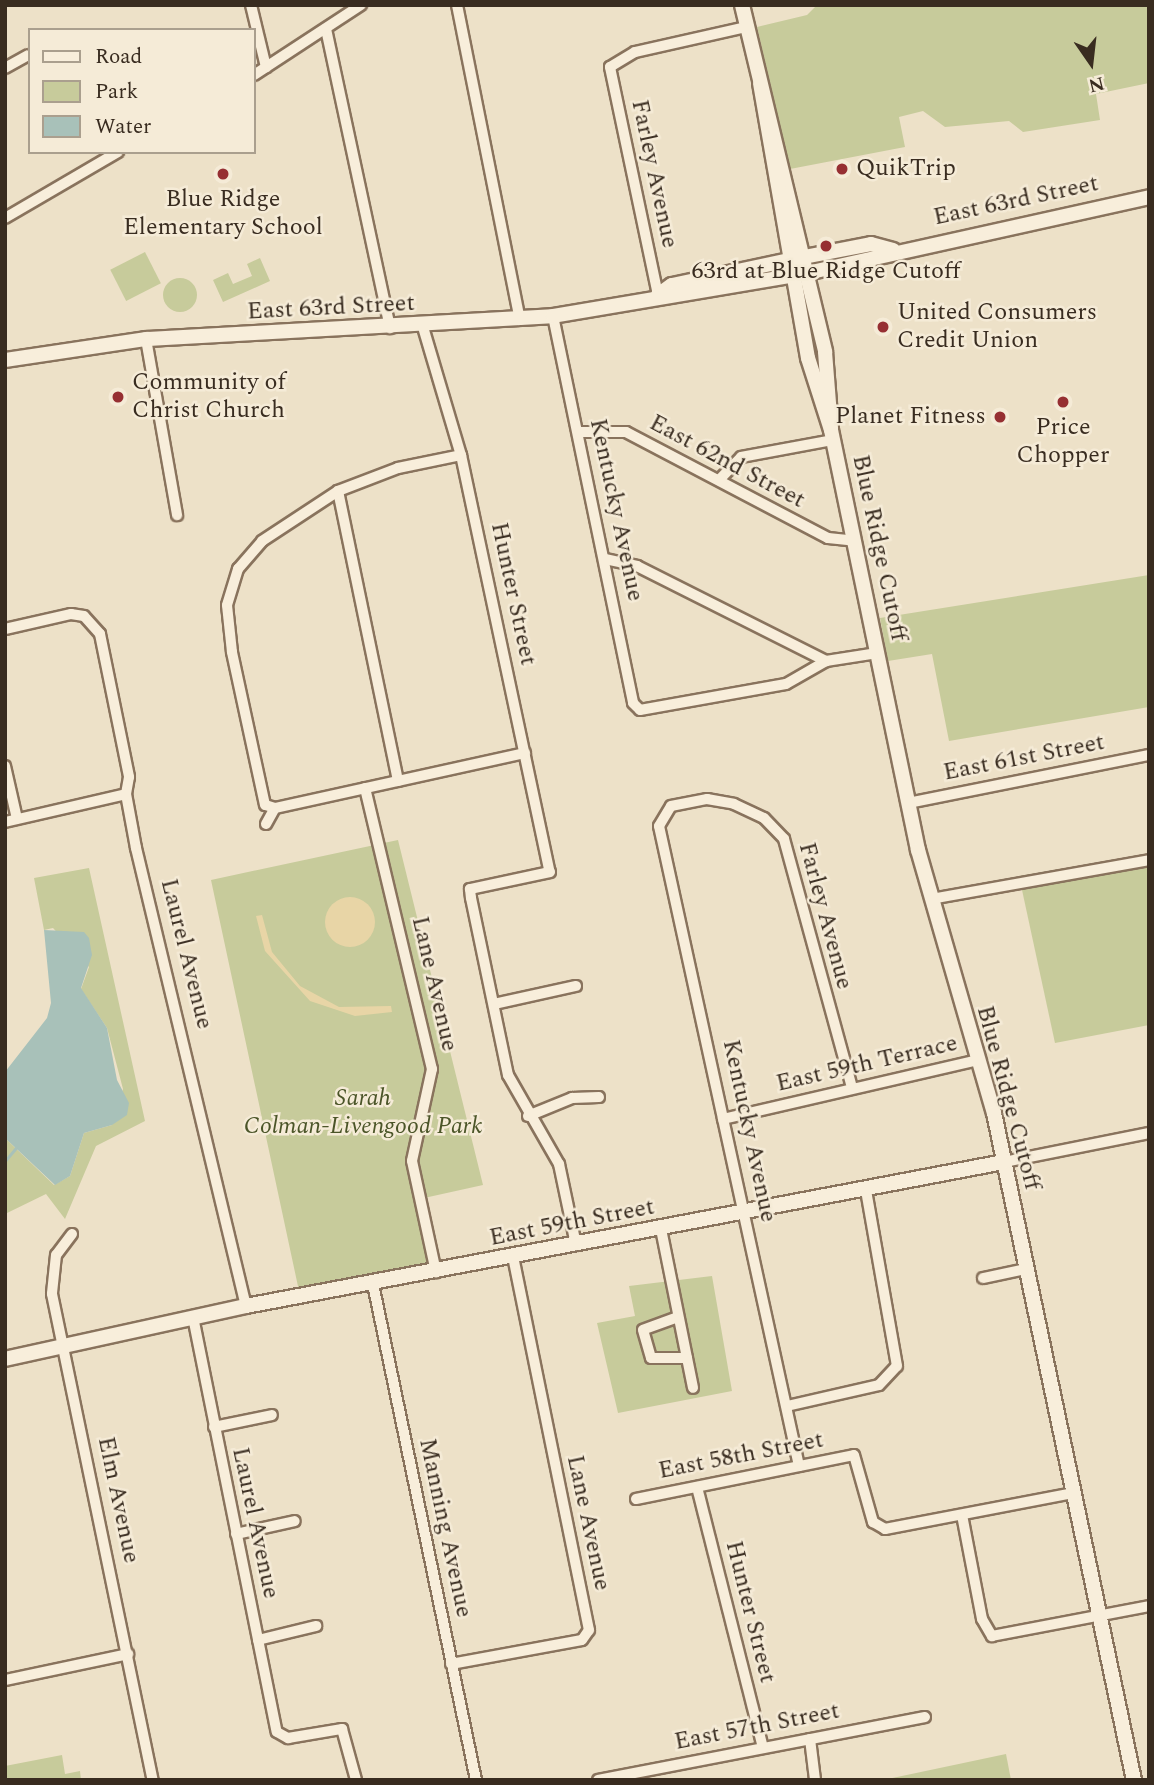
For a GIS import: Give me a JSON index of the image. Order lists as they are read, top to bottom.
{
  "streets": {
    "main road": ["East 63rd Street", "Blue Ridge Cutoff", "East 59th Street"],
    "street": [
      "Farley Avenue",
      "East 62nd Street",
      "Kentucky Avenue",
      "Hunter Street",
      "East 61st Street",
      "Laurel Avenue",
      "Lane Avenue",
      "East 59th Terrace",
      "East 58th Street",
      "Elm Avenue",
      "Manning Avenue",
      "East 57th Street"
    ]
  },
  "crossings": [
    ["Farley Avenue", "East 63rd Street"],
    ["Farley Avenue", "Kentucky Avenue"],
    ["Farley Avenue", "Blue Ridge Cutoff"],
    ["Farley Avenue", "East 59th Terrace"],
    ["East 63rd Street", "Kentucky Avenue"],
    ["East 63rd Street", "Blue Ridge Cutoff"],
    ["East 63rd Street", "Hunter Street"],
    ["East 62nd Street", "Kentucky Avenue"],
    ["East 62nd Street", "Blue Ridge Cutoff"],
    ["Kentucky Avenue", "East 59th Terrace"],
    ["Kentucky Avenue", "East 59th Street"],
    ["Kentucky Avenue", "East 58th Street"],
    ["Blue Ridge Cutoff", "East 61st Street"],
    ["Blue Ridge Cutoff", "East 59th Terrace"],
    ["Blue Ridge Cutoff", "East 59th Street"],
    ["Hunter Street", "East 58th Street"],
    ["Hunter Street", "East 57th Street"],
    ["Laurel Avenue", "East 59th Street"],
    ["Lane Avenue", "East 59th Street"],
    ["Lane Avenue", "Manning Avenue"],
    ["East 59th Street", "Elm Avenue"],
    ["East 59th Street", "Manning Avenue"]
  ],
  "parks": ["Sarah Colman-Livengood Park"],
  "places": [
    "QuikTrip",
    "Blue Ridge Elementary School",
    "63rd at Blue Ridge Cutoff",
    "United Consumers Credit Union",
    "Community of Christ Church",
    "Price Chopper",
    "Planet Fitness"
  ],
  "legend": ["Road", "Park", "Water"],
  "north": "bottom"
}
